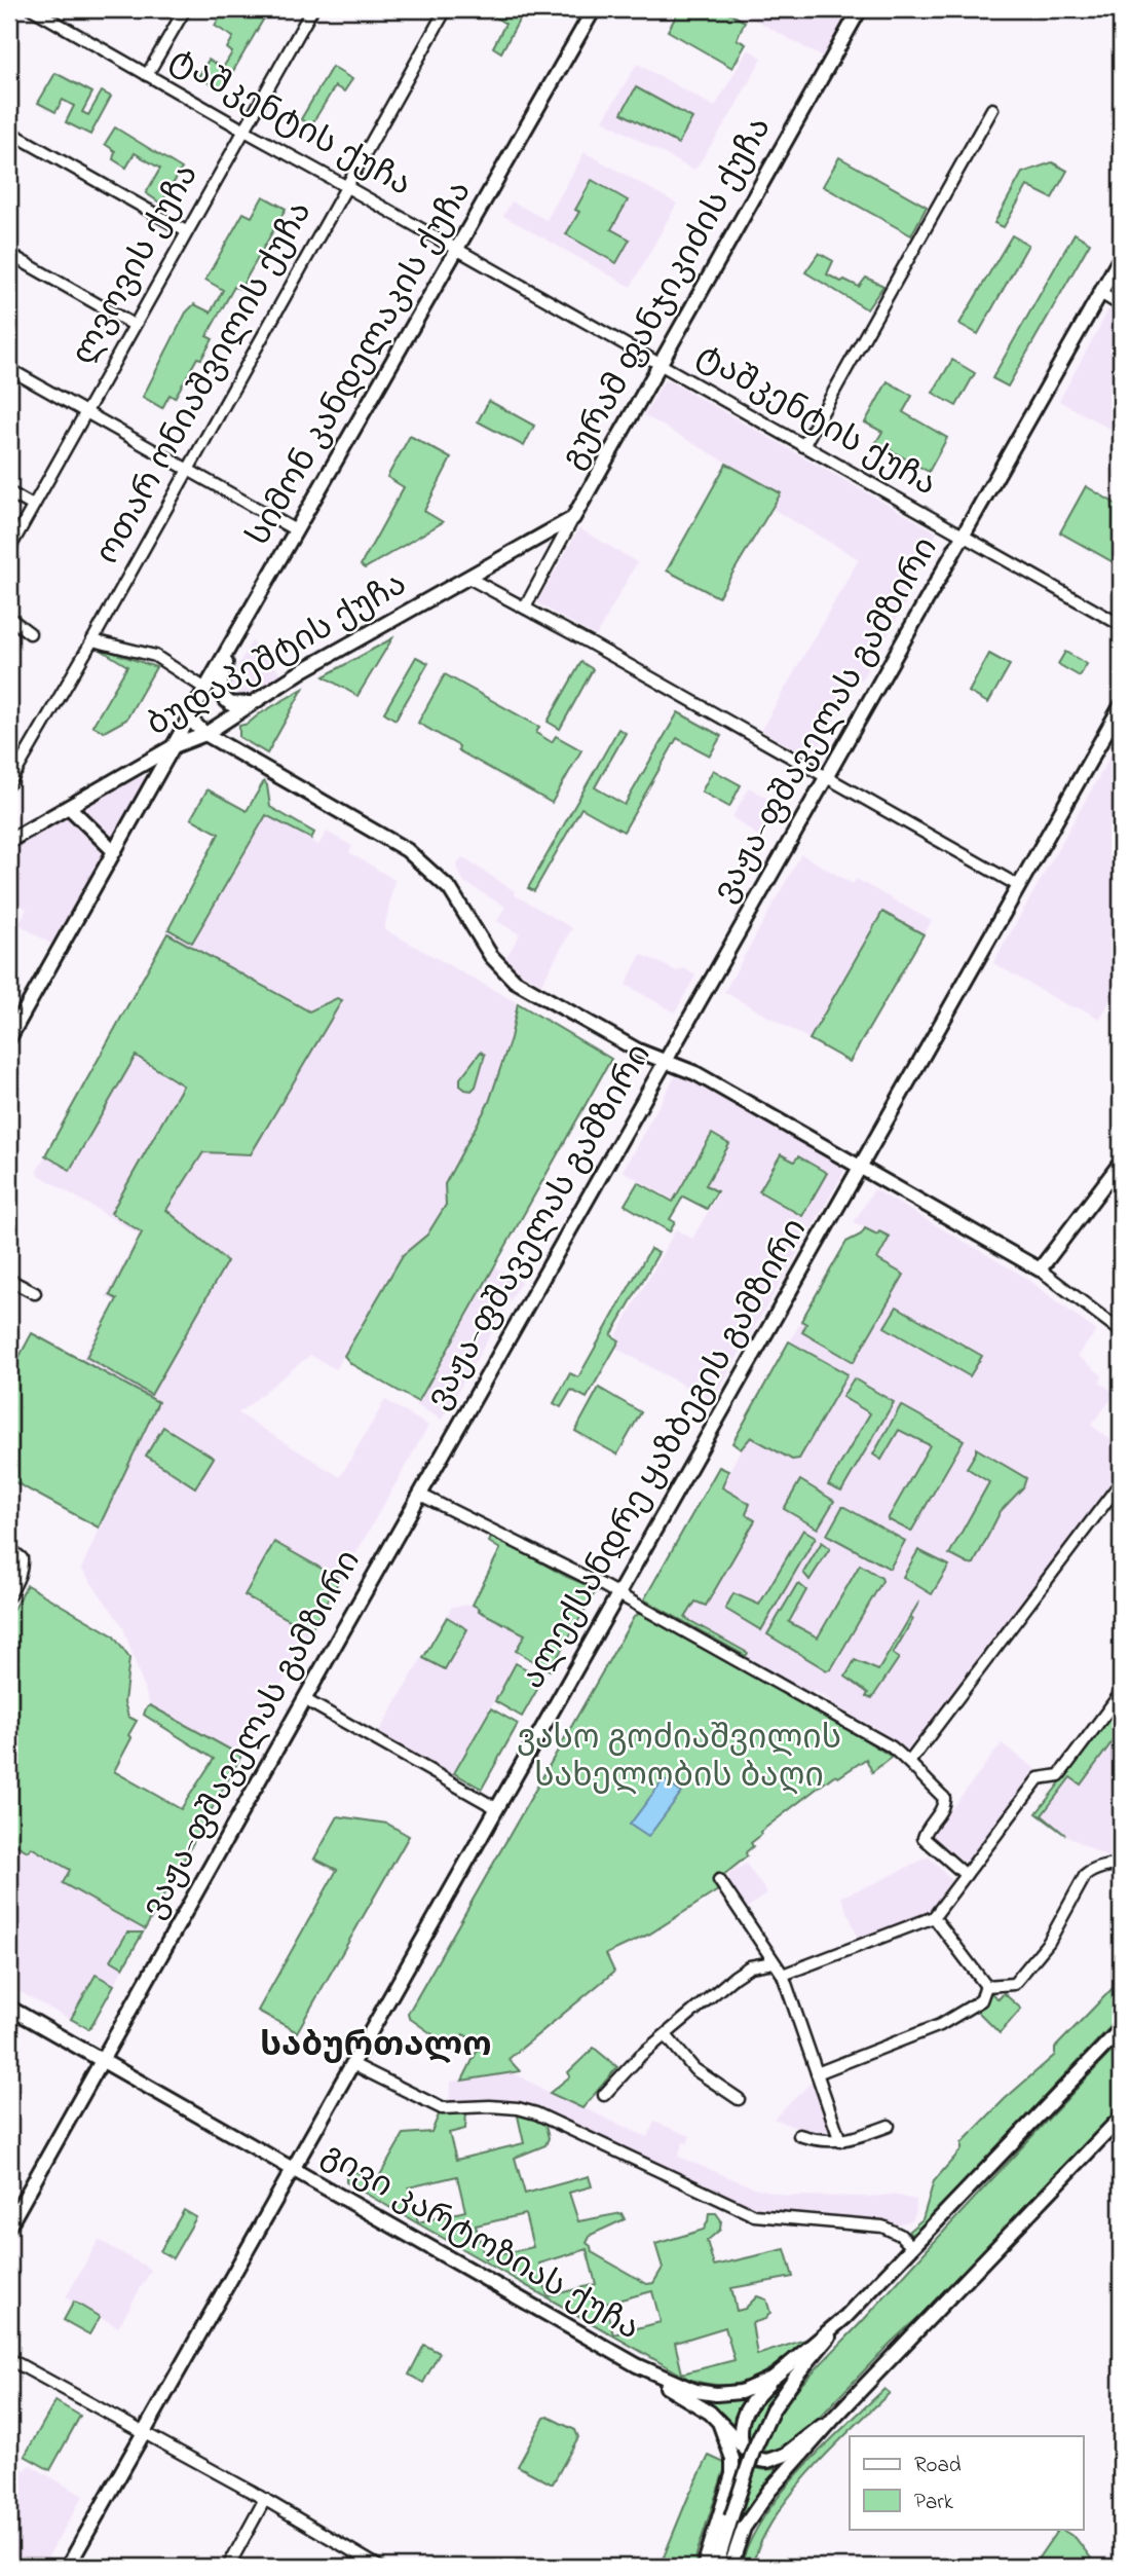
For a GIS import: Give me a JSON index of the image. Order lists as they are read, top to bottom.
{
  "streets": {
    "main road": [
      "გურამ ფანჯიკიძის ქუჩა",
      "სიმონ კანდელაკის ქუჩა",
      "ბუდაპეშტის ქუჩა",
      "ვაჟა-ფშაველას გამზირი",
      "ალექსანდრე ყაზბეგის გამზირი",
      "გივი კარტოზიას ქუჩა"
    ],
    "street": ["ტაშკენტის ქუჩა", "ლვოვის ქუჩა", "ოთარ ონიაშვილის ქუჩა"]
  },
  "crossings": [
    ["ტაშკენტის ქუჩა", "ლვოვის ქუჩა"],
    ["ტაშკენტის ქუჩა", "გურამ ფანჯიკიძის ქუჩა"],
    ["ტაშკენტის ქუჩა", "სიმონ კანდელაკის ქუჩა"],
    ["ტაშკენტის ქუჩა", "ოთარ ონიაშვილის ქუჩა"],
    ["ტაშკენტის ქუჩა", "ვაჟა-ფშაველას გამზირი"],
    ["გურამ ფანჯიკიძის ქუჩა", "ბუდაპეშტის ქუჩა"],
    ["სიმონ კანდელაკის ქუჩა", "ბუდაპეშტის ქუჩა"],
    ["ვაჟა-ფშაველას გამზირი", "გივი კარტოზიას ქუჩა"],
    ["ალექსანდრე ყაზბეგის გამზირი", "გივი კარტოზიას ქუჩა"]
  ],
  "districts": ["საბურთალო"],
  "parks": ["ვასო გოძიაშვილის სახელობის ბაღი"],
  "legend": ["Road", "Park"]
}
